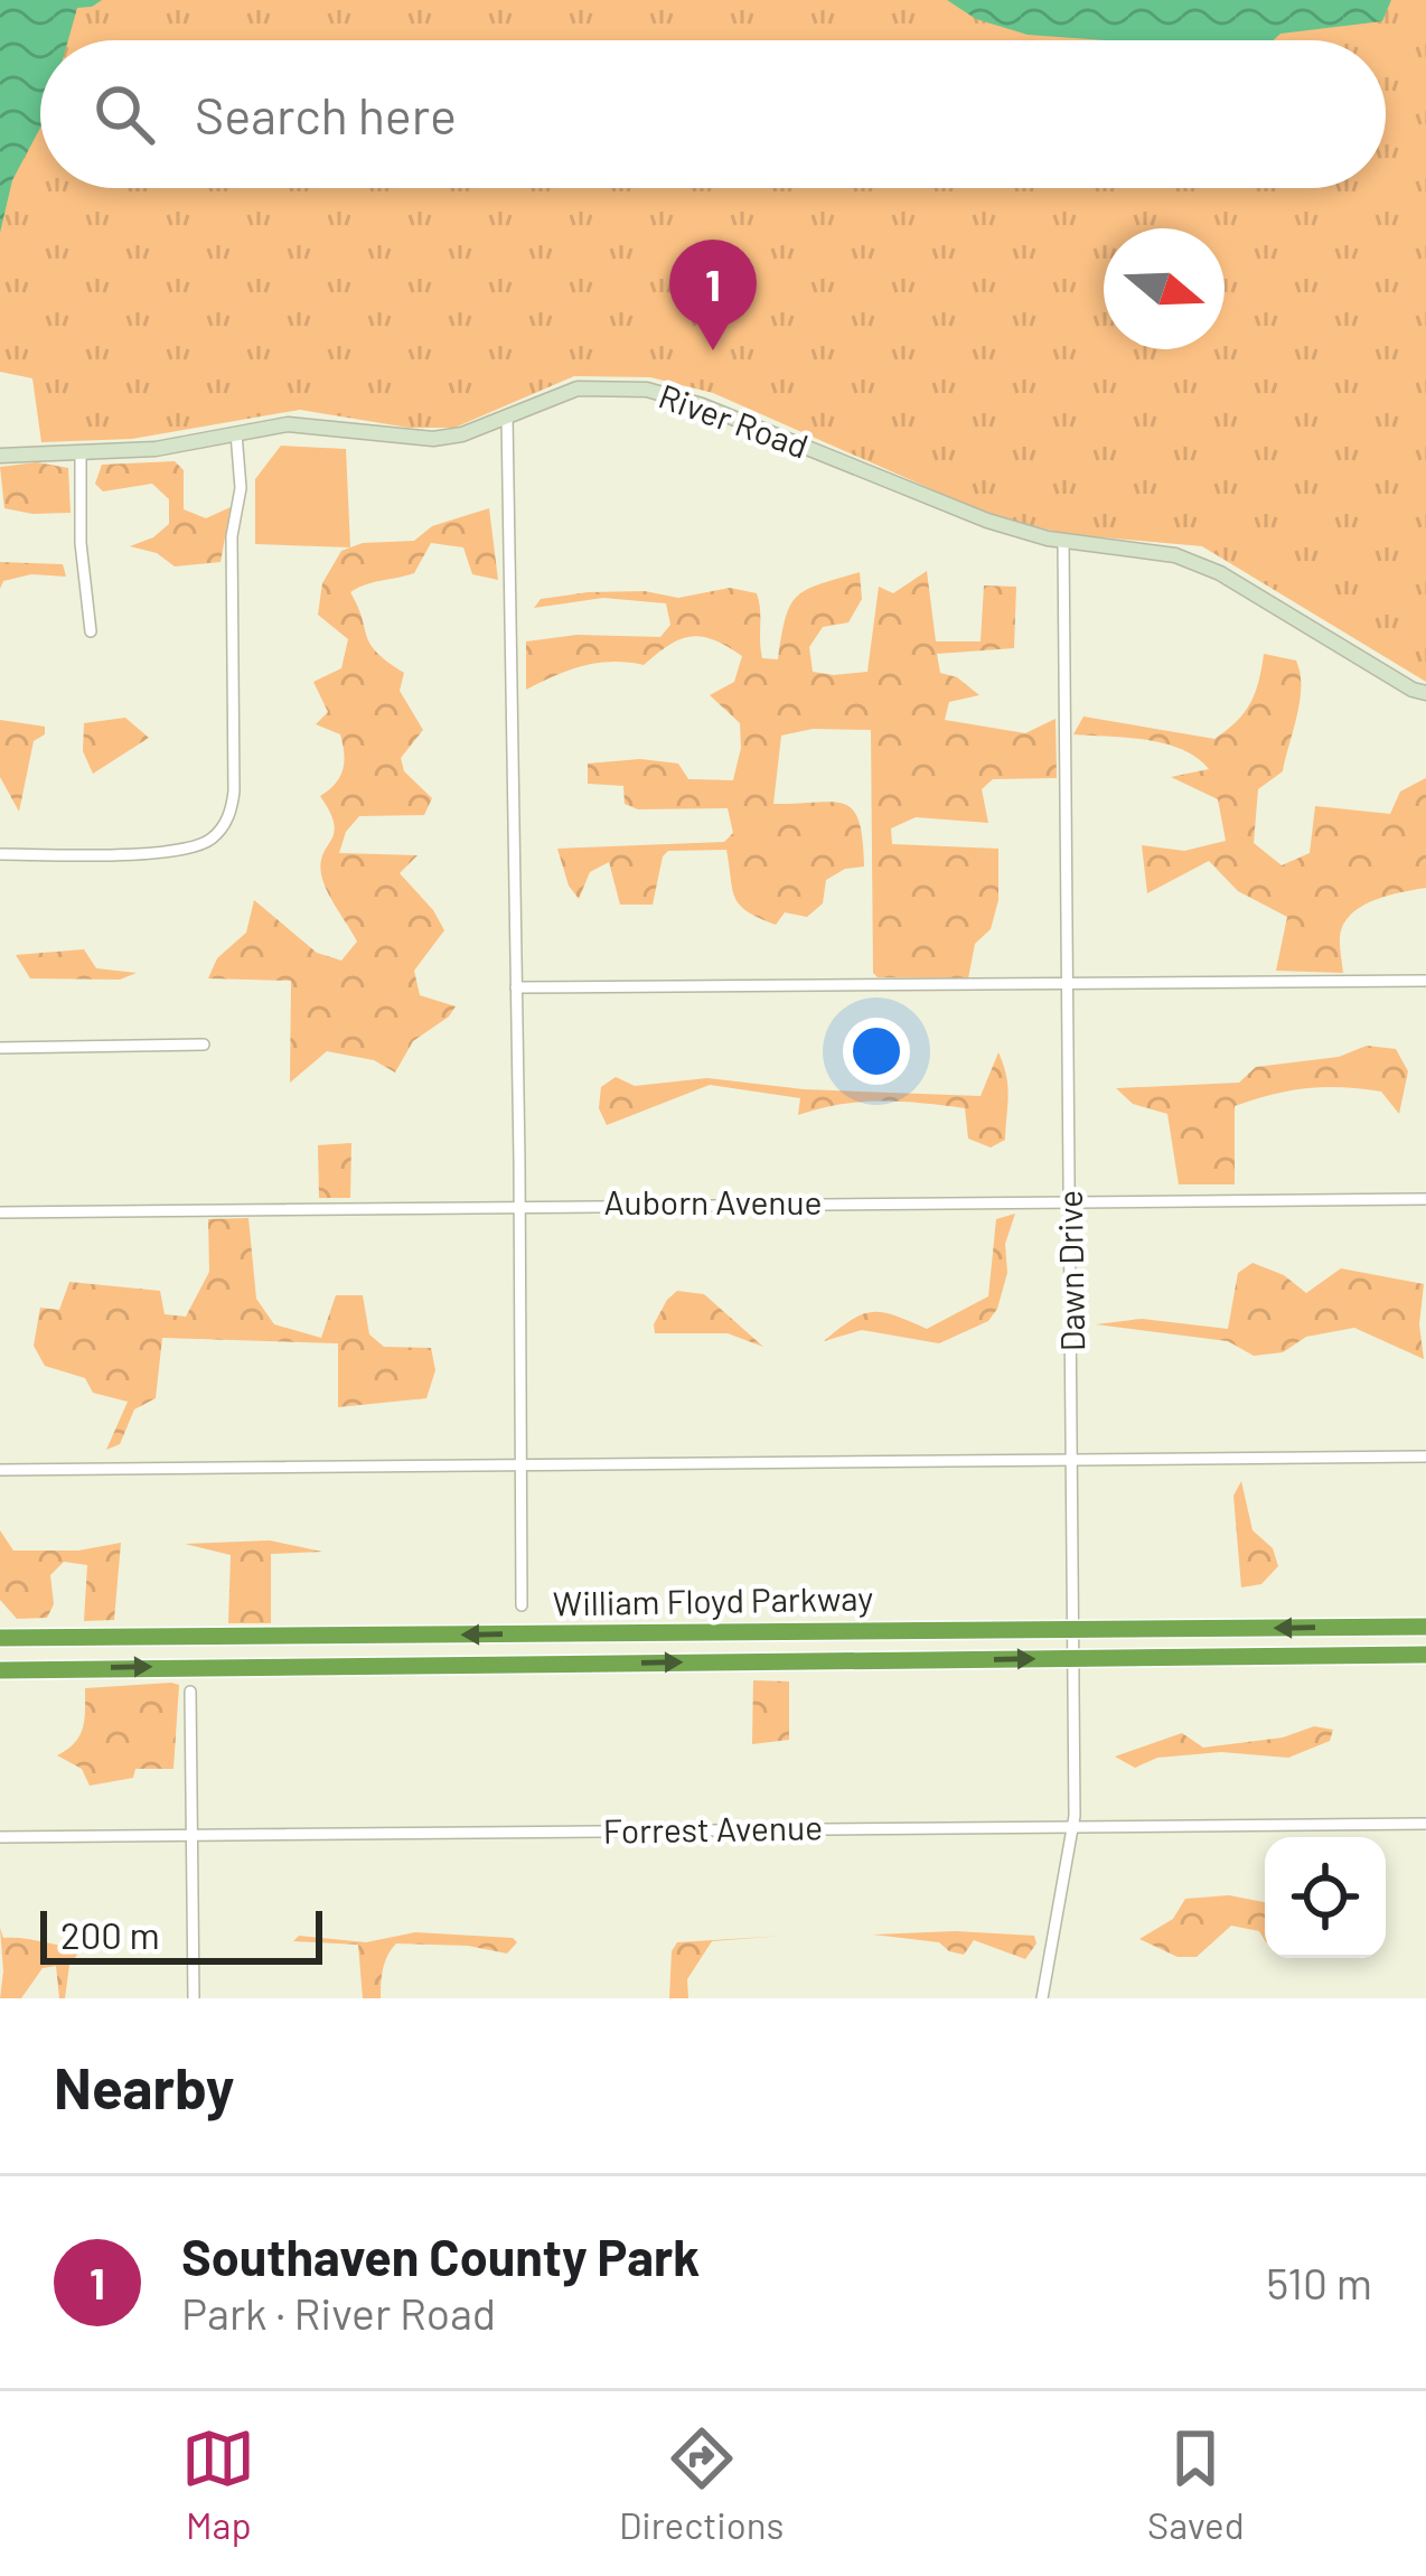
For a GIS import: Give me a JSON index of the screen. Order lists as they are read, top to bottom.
{
  "streets": {
    "highway": ["William Floyd Parkway"],
    "street": [
      "River Road",
      "Auborn Avenue",
      "Dawn Drive",
      "Forrest Avenue"
    ]
  },
  "crossings": [
    ["River Road", "Dawn Drive"],
    ["Auborn Avenue", "Dawn Drive"],
    ["Dawn Drive", "William Floyd Parkway"],
    ["Dawn Drive", "Forrest Avenue"]
  ],
  "scale_bar": "200 m",
  "north": "right",
  "page": {
    "search": "Search here",
    "pins": "1",
    "scale": "200 m",
    "heading": "Nearby",
    "list": [
      {
        "mark": "1",
        "name": "Southaven County Park",
        "note": "Park · River Road",
        "value": "510 m"
      }
    ],
    "nav": ["Map", "Directions", "Saved"]
  }
}
